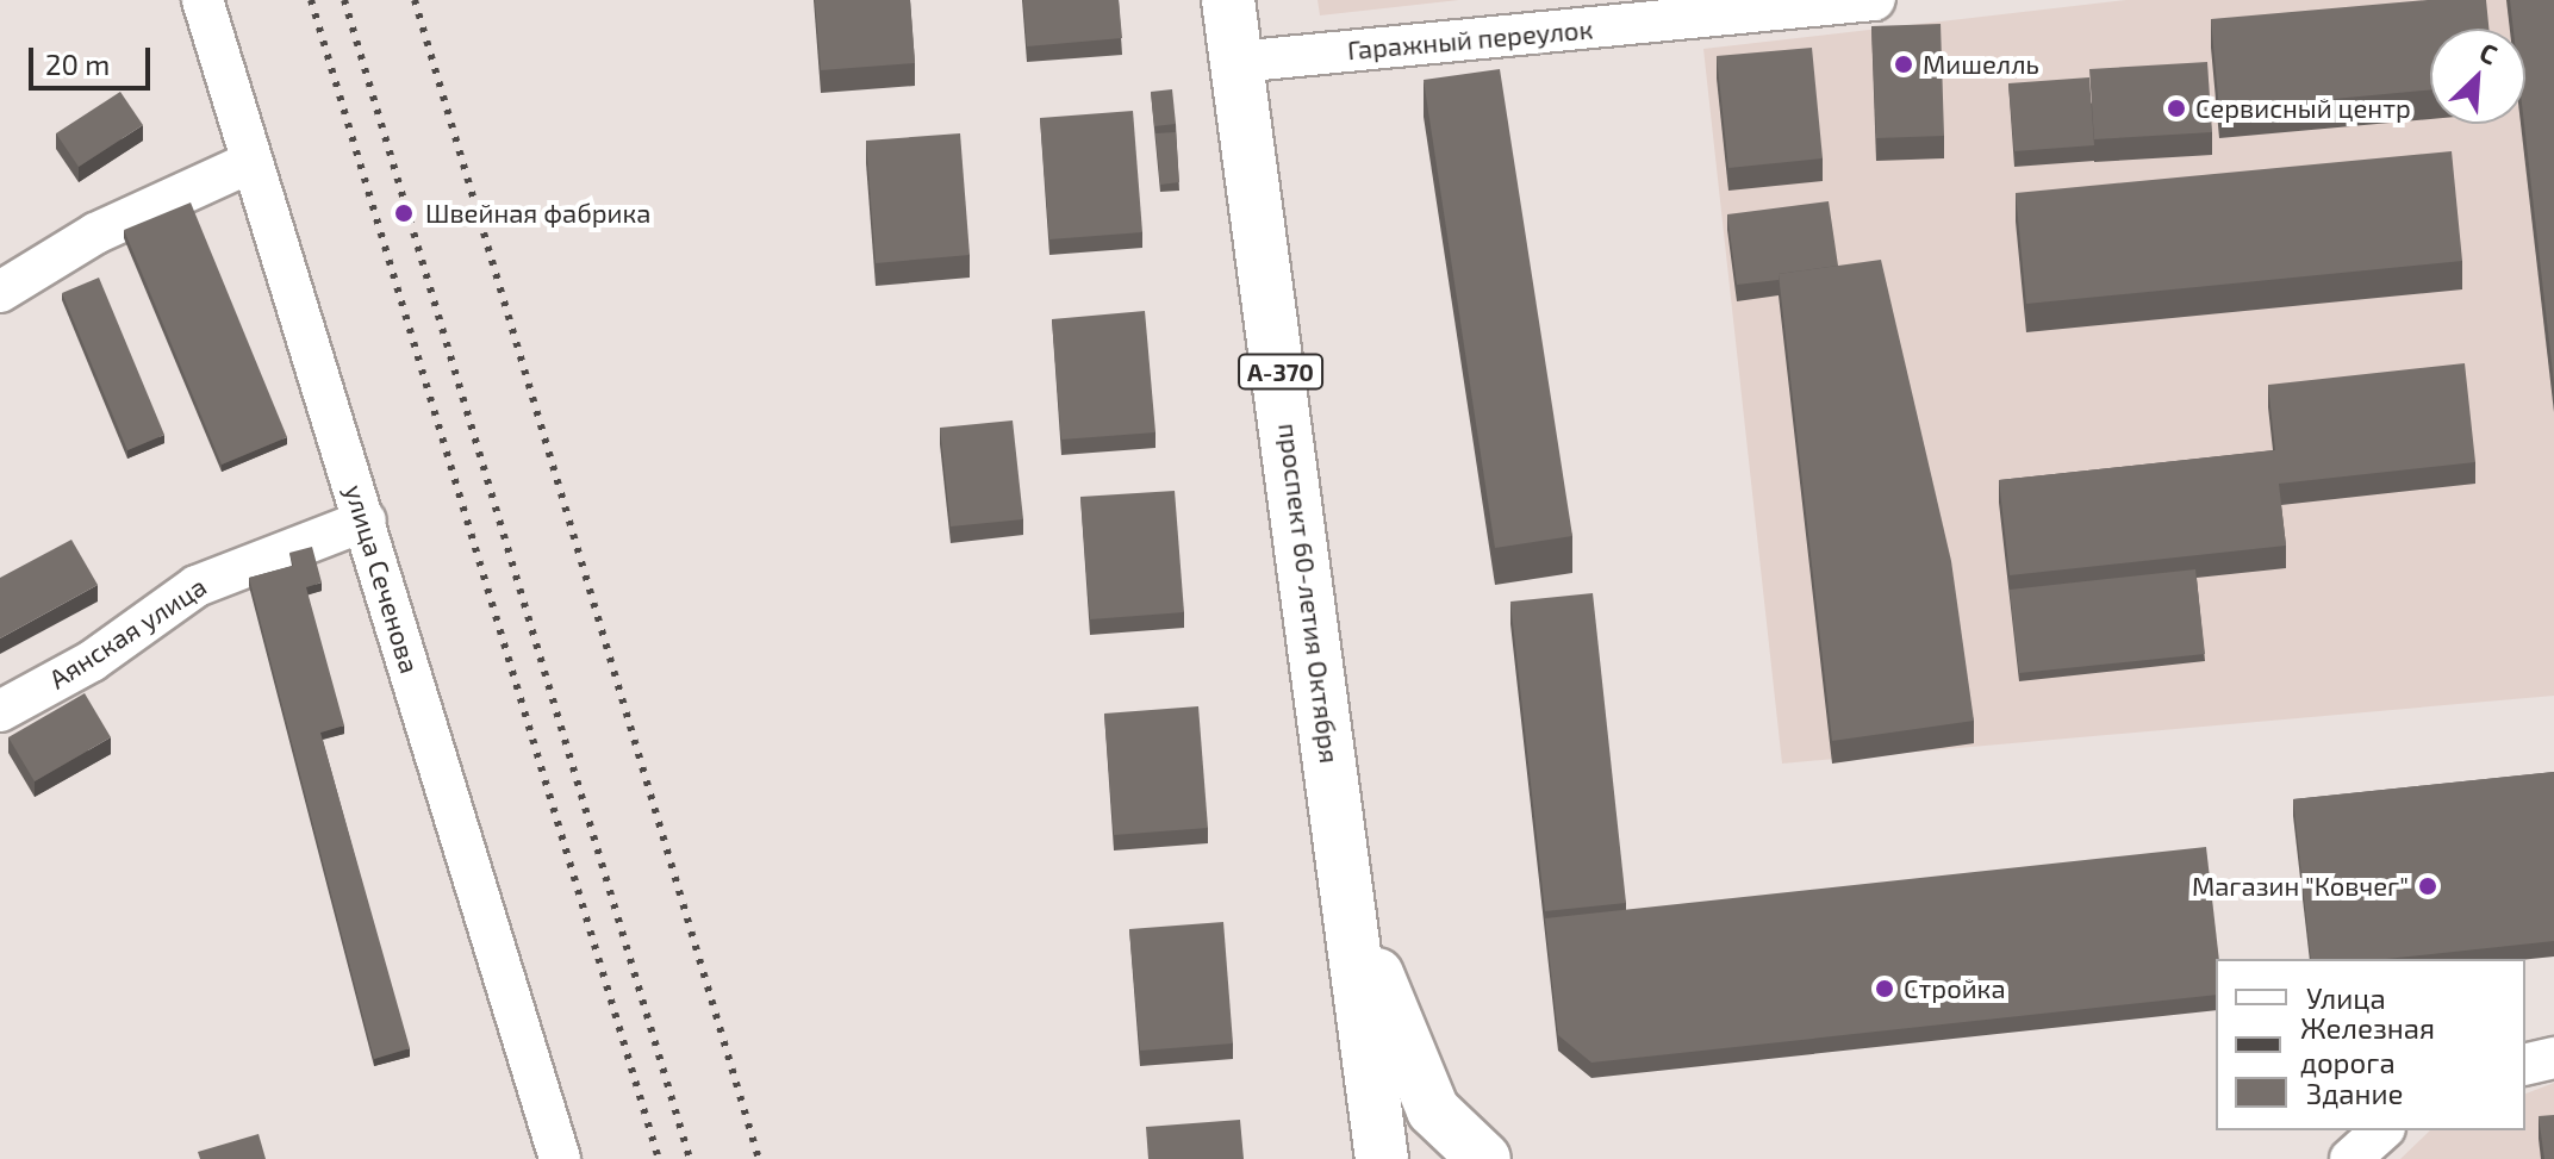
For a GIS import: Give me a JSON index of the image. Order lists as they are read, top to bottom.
{
  "streets": {
    "highway": ["А-370", "проспект 60-летия Октября"],
    "street": ["Гаражный переулок", "улица Сеченова", "Аянская улица"]
  },
  "crossings": [
    ["Гаражный переулок", "проспект 60-летия Октября"],
    ["улица Сеченова", "Аянская улица"]
  ],
  "places": [
    "Мишелль",
    "Сервисный центр",
    "Швейная фабрика",
    "Магазин \"Ковчег\"",
    "Стройка"
  ],
  "legend": ["Улица", "Железная дорога", "Здание"],
  "scale_bar": "20 m",
  "north": "top right"
}
